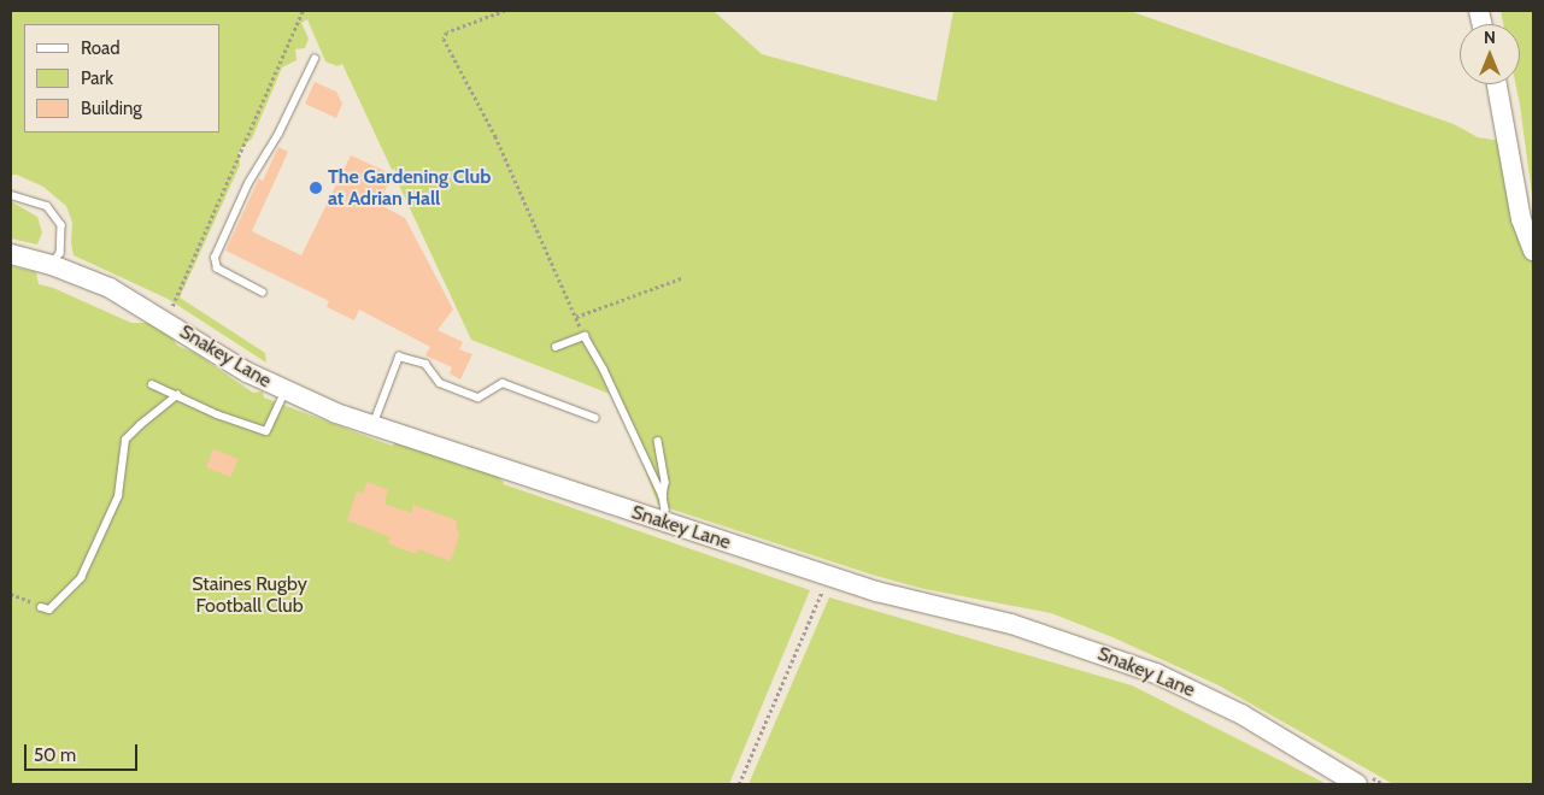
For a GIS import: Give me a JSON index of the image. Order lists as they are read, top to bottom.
{
  "streets": {
    "street": ["Snakey Lane"]
  },
  "parks": ["Staines Rugby Football Club"],
  "places": ["The Gardening Club at Adrian Hall"],
  "legend": ["Road", "Park", "Building"],
  "scale_bar": "50 m",
  "north": "top"
}
